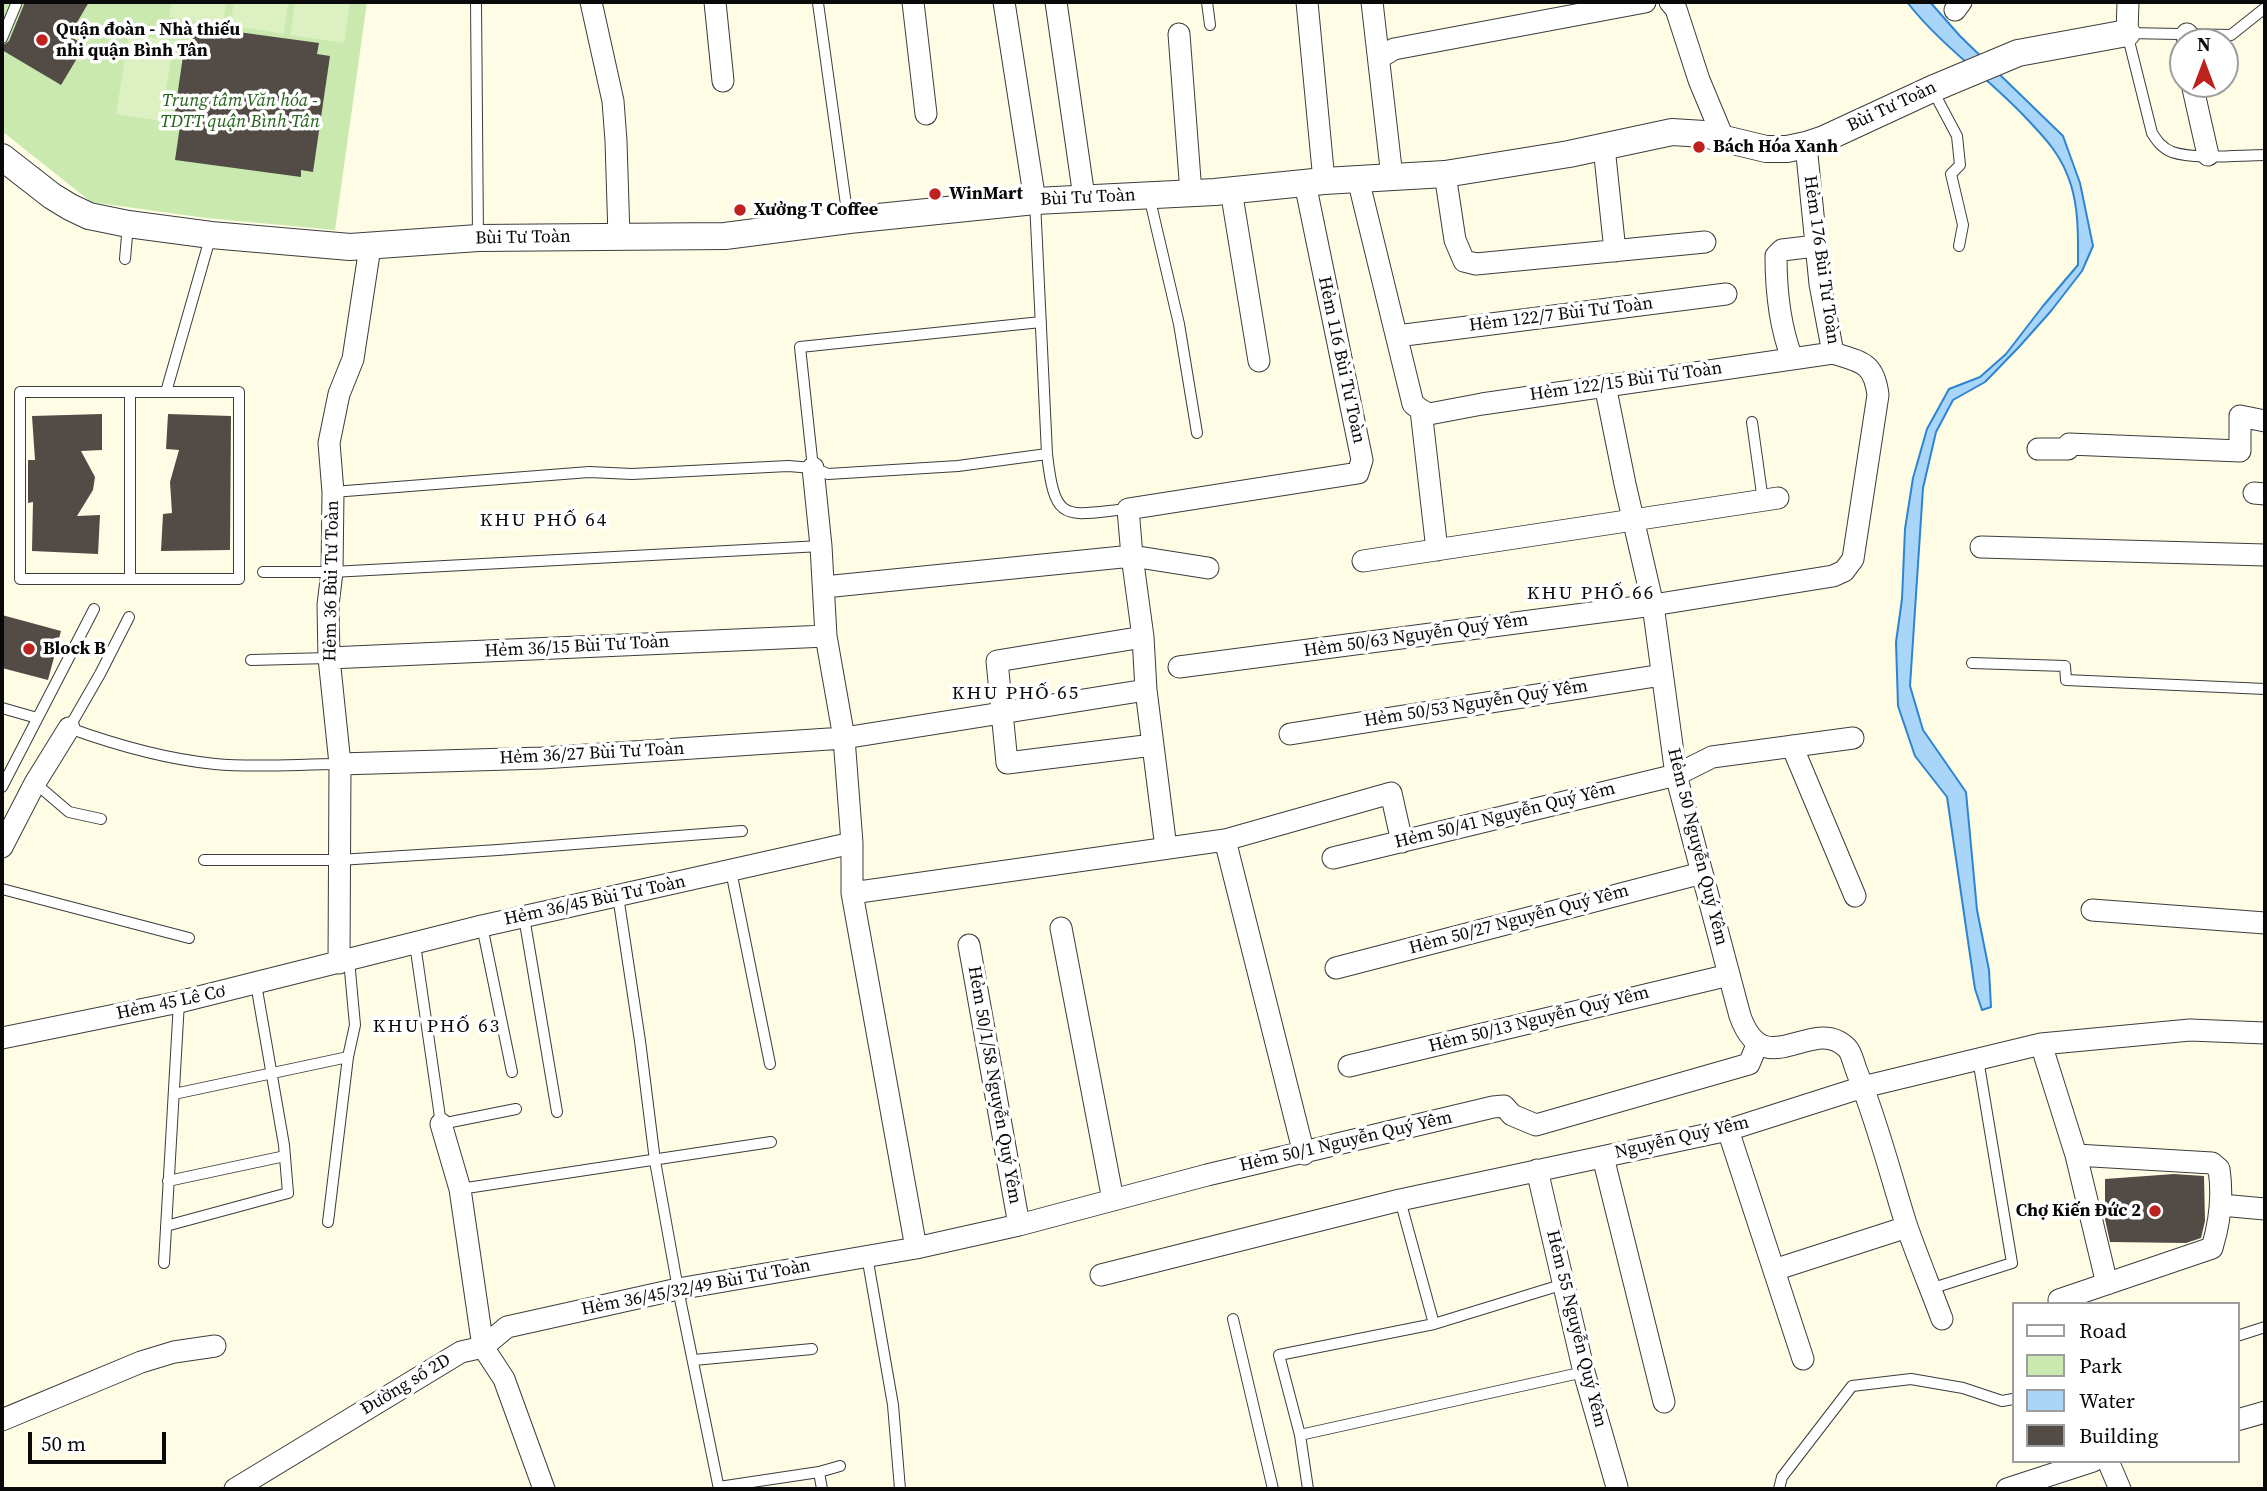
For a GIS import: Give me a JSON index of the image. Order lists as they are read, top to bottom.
{
  "streets": {
    "street": [
      "Bùi Tư Toàn",
      "Hẻm 176 Bùi Tư Toàn",
      "Hẻm 122/7 Bùi Tư Toàn",
      "Hẻm 116 Bùi Tư Toàn",
      "Hẻm 122/15 Bùi Tư Toàn",
      "Hẻm 36 Bùi Tư Toàn",
      "Hẻm 50/63 Nguyễn Quý Yêm",
      "Hẻm 36/15 Bùi Tư Toàn",
      "Hẻm 50/53 Nguyễn Quý Yêm",
      "Hẻm 36/27 Bùi Tư Toàn",
      "Hẻm 50/41 Nguyễn Quý Yêm",
      "Hẻm 50 Nguyễn Quý Yêm",
      "Hẻm 36/45 Bùi Tư Toàn",
      "Hẻm 50/27 Nguyễn Quý Yêm",
      "Hẻm 45 Lê Cơ",
      "Hẻm 50/13 Nguyễn Quý Yêm",
      "Hẻm 50/1/58 Nguyễn Quý Yêm",
      "Nguyễn Quý Yêm",
      "Hẻm 50/1 Nguyễn Quý Yêm",
      "Hẻm 36/45/32/49 Bùi Tư Toàn",
      "Hẻm 55 Nguyễn Quý Yêm",
      "Đường số 2D"
    ]
  },
  "crossings": [
    ["Bùi Tư Toàn", "Hẻm 176 Bùi Tư Toàn"],
    ["Bùi Tư Toàn", "Hẻm 116 Bùi Tư Toàn"],
    ["Bùi Tư Toàn", "Hẻm 36 Bùi Tư Toàn"],
    ["Hẻm 176 Bùi Tư Toàn", "Hẻm 122/15 Bùi Tư Toàn"],
    ["Hẻm 176 Bùi Tư Toàn", "Hẻm 50/63 Nguyễn Quý Yêm"],
    ["Hẻm 176 Bùi Tư Toàn", "Hẻm 50 Nguyễn Quý Yêm"],
    ["Hẻm 122/15 Bùi Tư Toàn", "Hẻm 50 Nguyễn Quý Yêm"],
    ["Hẻm 36 Bùi Tư Toàn", "Hẻm 36/15 Bùi Tư Toàn"],
    ["Hẻm 36 Bùi Tư Toàn", "Hẻm 36/27 Bùi Tư Toàn"],
    ["Hẻm 36 Bùi Tư Toàn", "Hẻm 36/45 Bùi Tư Toàn"],
    ["Hẻm 36 Bùi Tư Toàn", "Hẻm 45 Lê Cơ"],
    ["Hẻm 50/63 Nguyễn Quý Yêm", "Hẻm 50 Nguyễn Quý Yêm"],
    ["Hẻm 50/53 Nguyễn Quý Yêm", "Hẻm 50 Nguyễn Quý Yêm"],
    ["Hẻm 50/41 Nguyễn Quý Yêm", "Hẻm 50 Nguyễn Quý Yêm"],
    ["Hẻm 50 Nguyễn Quý Yêm", "Hẻm 50/27 Nguyễn Quý Yêm"],
    ["Hẻm 50 Nguyễn Quý Yêm", "Hẻm 50/13 Nguyễn Quý Yêm"],
    ["Hẻm 50 Nguyễn Quý Yêm", "Hẻm 50/1 Nguyễn Quý Yêm"],
    ["Hẻm 36/45 Bùi Tư Toàn", "Hẻm 45 Lê Cơ"],
    ["Hẻm 50/1/58 Nguyễn Quý Yêm", "Hẻm 50/1 Nguyễn Quý Yêm"],
    ["Nguyễn Quý Yêm", "Hẻm 55 Nguyễn Quý Yêm"],
    ["Hẻm 50/1 Nguyễn Quý Yêm", "Hẻm 36/45/32/49 Bùi Tư Toàn"],
    ["Hẻm 36/45/32/49 Bùi Tư Toàn", "Đường số 2D"]
  ],
  "districts": [
    "KHU PHỐ 64",
    "KHU PHỐ 66",
    "KHU PHỐ 65",
    "KHU PHỐ 63"
  ],
  "parks": ["Trung tâm Văn hóa - TDTT quận Bình Tân"],
  "places": [
    "Quận đoàn - Nhà thiếu nhi quận Bình Tân",
    "Bách Hóa Xanh",
    "WinMart",
    "Xưởng T Coffee",
    "Block B",
    "Chợ Kiến Đức 2"
  ],
  "legend": [
    "Road",
    "Park",
    "Water",
    "Building"
  ],
  "scale_bar": "50 m",
  "north": "top"
}
